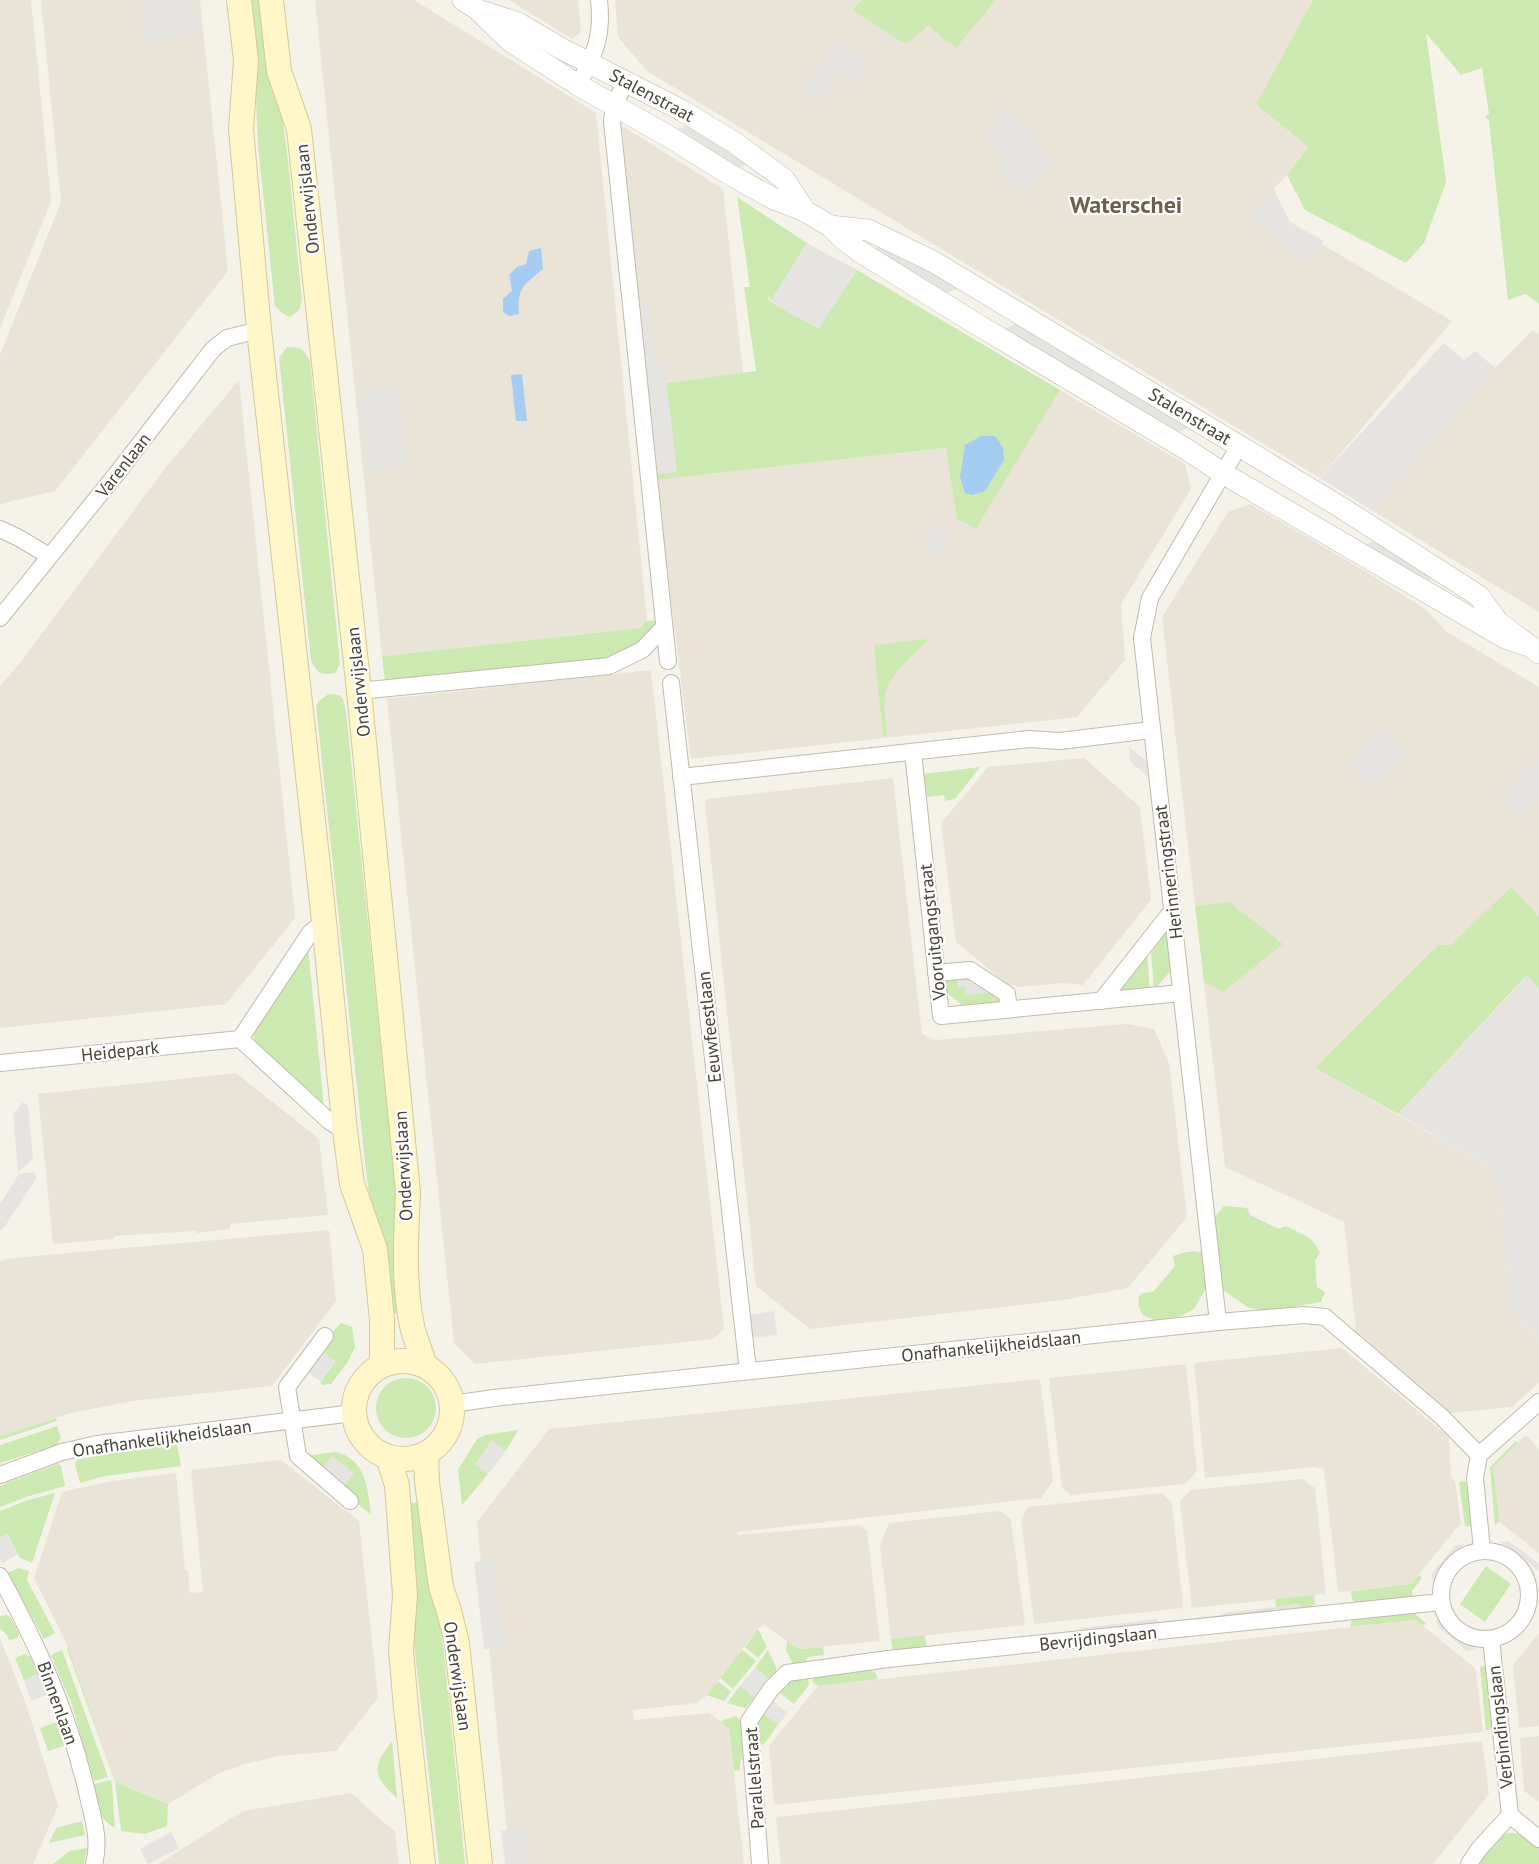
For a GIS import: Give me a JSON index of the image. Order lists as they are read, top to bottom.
{
  "streets": {
    "main road": ["Onderwijslaan"],
    "street": [
      "Stalenstraat",
      "Varenlaan",
      "Herinneringstraat",
      "Vooruitgangstraat",
      "Eeuwfeestlaan",
      "Heidepark",
      "Onafhankelijkheidslaan",
      "Bevrijdingslaan",
      "Binnenlaan",
      "Verbindingslaan",
      "Parallelstraat"
    ]
  },
  "crossings": [
    ["Stalenstraat", "Herinneringstraat"],
    ["Onderwijslaan", "Onafhankelijkheidslaan"],
    ["Herinneringstraat", "Vooruitgangstraat"],
    ["Herinneringstraat", "Onafhankelijkheidslaan"],
    ["Eeuwfeestlaan", "Onafhankelijkheidslaan"],
    ["Bevrijdingslaan", "Verbindingslaan"],
    ["Bevrijdingslaan", "Parallelstraat"]
  ],
  "districts": ["Waterschei"]
}
